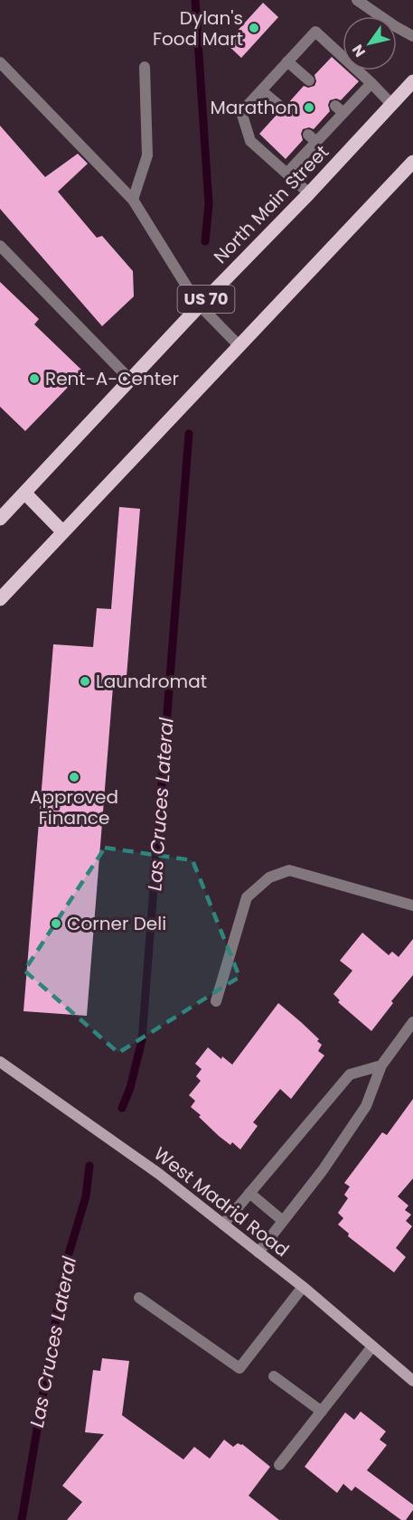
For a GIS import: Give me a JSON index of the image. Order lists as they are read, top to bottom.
{
  "streets": {
    "main road": ["North Main Street", "US 70"],
    "street": ["West Madrid Road"]
  },
  "water": ["Las Cruces Lateral"],
  "places": [
    "Dylan's Food Mart",
    "Marathon",
    "Rent-A-Center",
    "Laundromat",
    "Approved Finance",
    "Corner Deli"
  ],
  "north": "bottom left"
}
